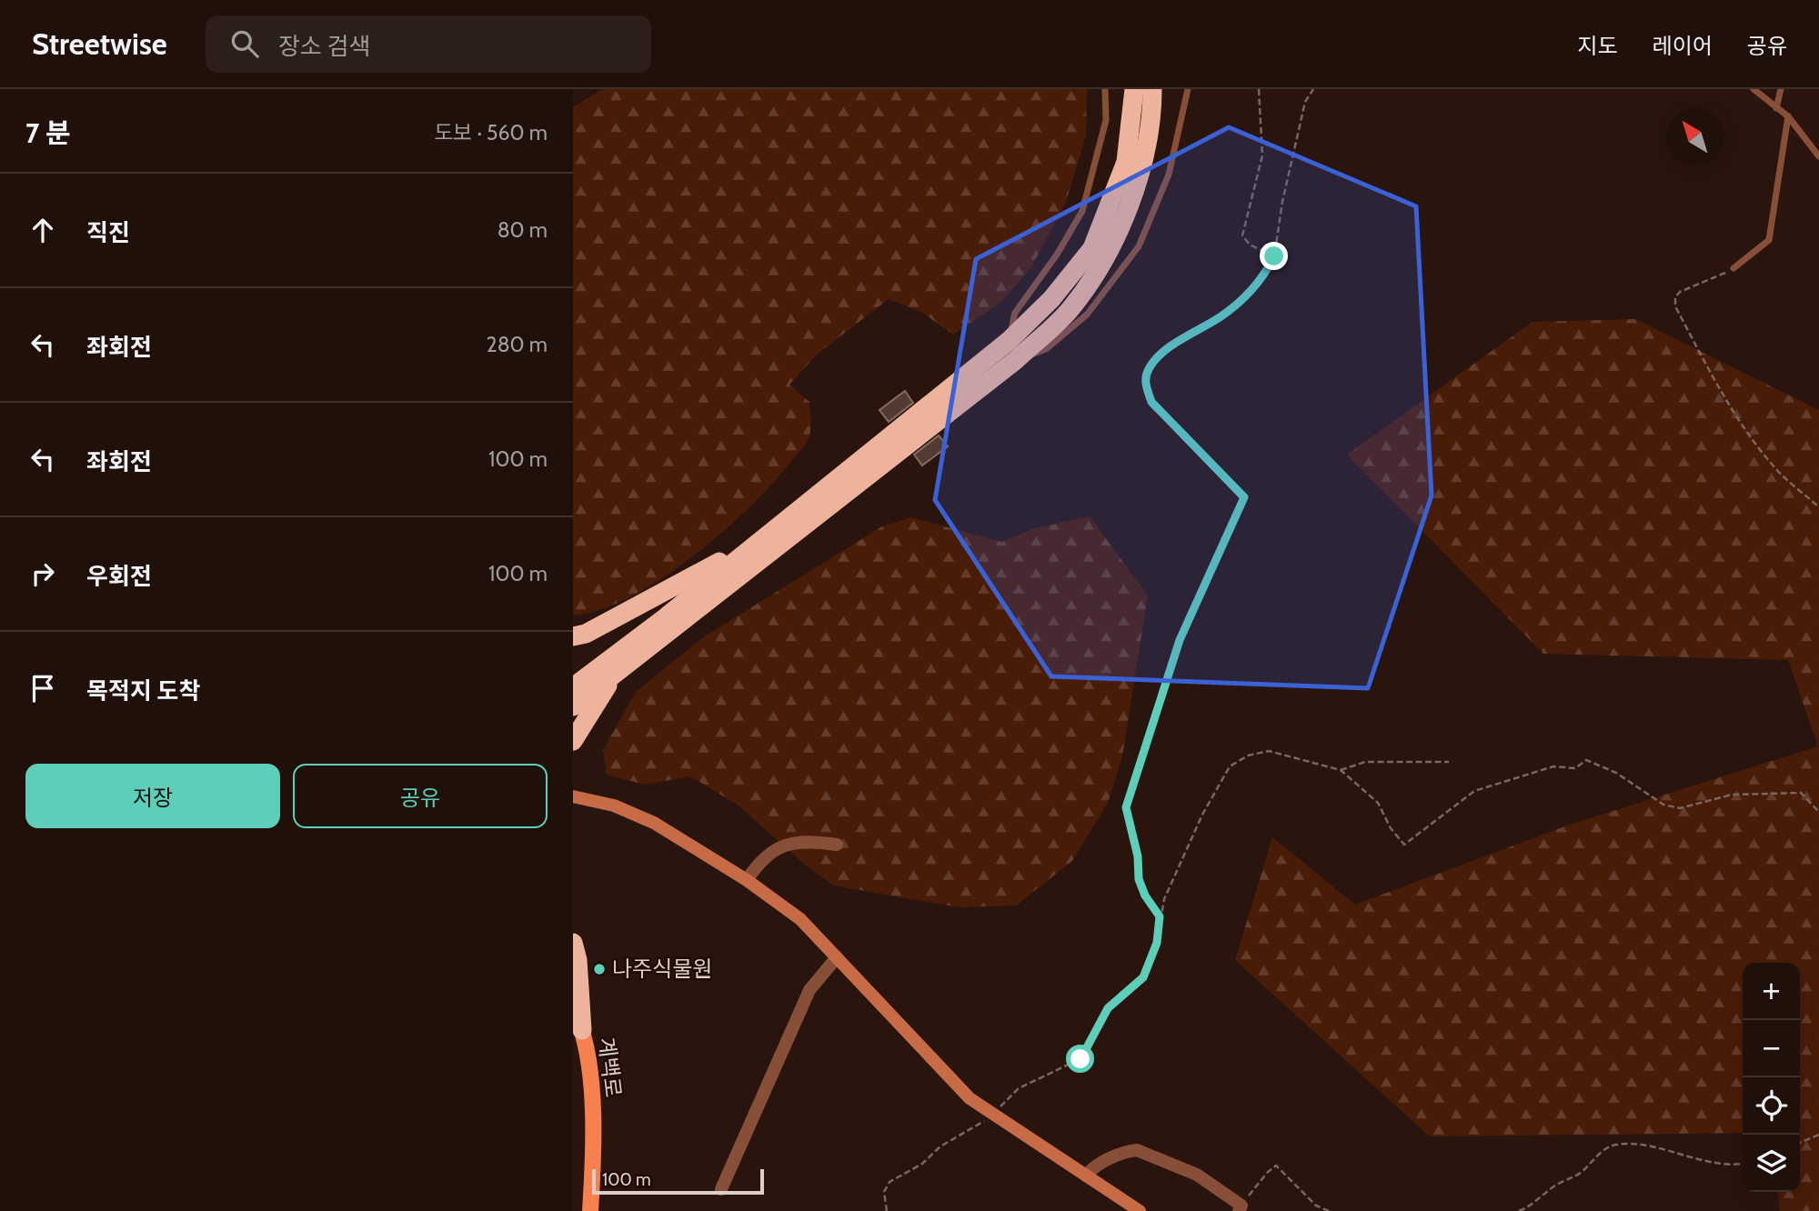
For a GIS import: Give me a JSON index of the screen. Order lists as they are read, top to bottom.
{
  "streets": {
    "main road": ["계백로"]
  },
  "places": ["나주식물원"],
  "scale_bar": "100 m",
  "north": "top left",
  "page": {
    "header": "Streetwise",
    "search": "장소 검색",
    "nav": ["지도", "레이어", "공유"],
    "heading": ["7 분", "도보 · 560 m"],
    "list": [
      ["직진", "80 m"],
      ["좌회전", "280 m"],
      ["좌회전", "100 m"],
      ["우회전", "100 m"],
      "목적지 도착"
    ],
    "buttons": ["저장", "공유"],
    "map_buttons": ["+", "−"],
    "scale": "100 m"
  }
}
